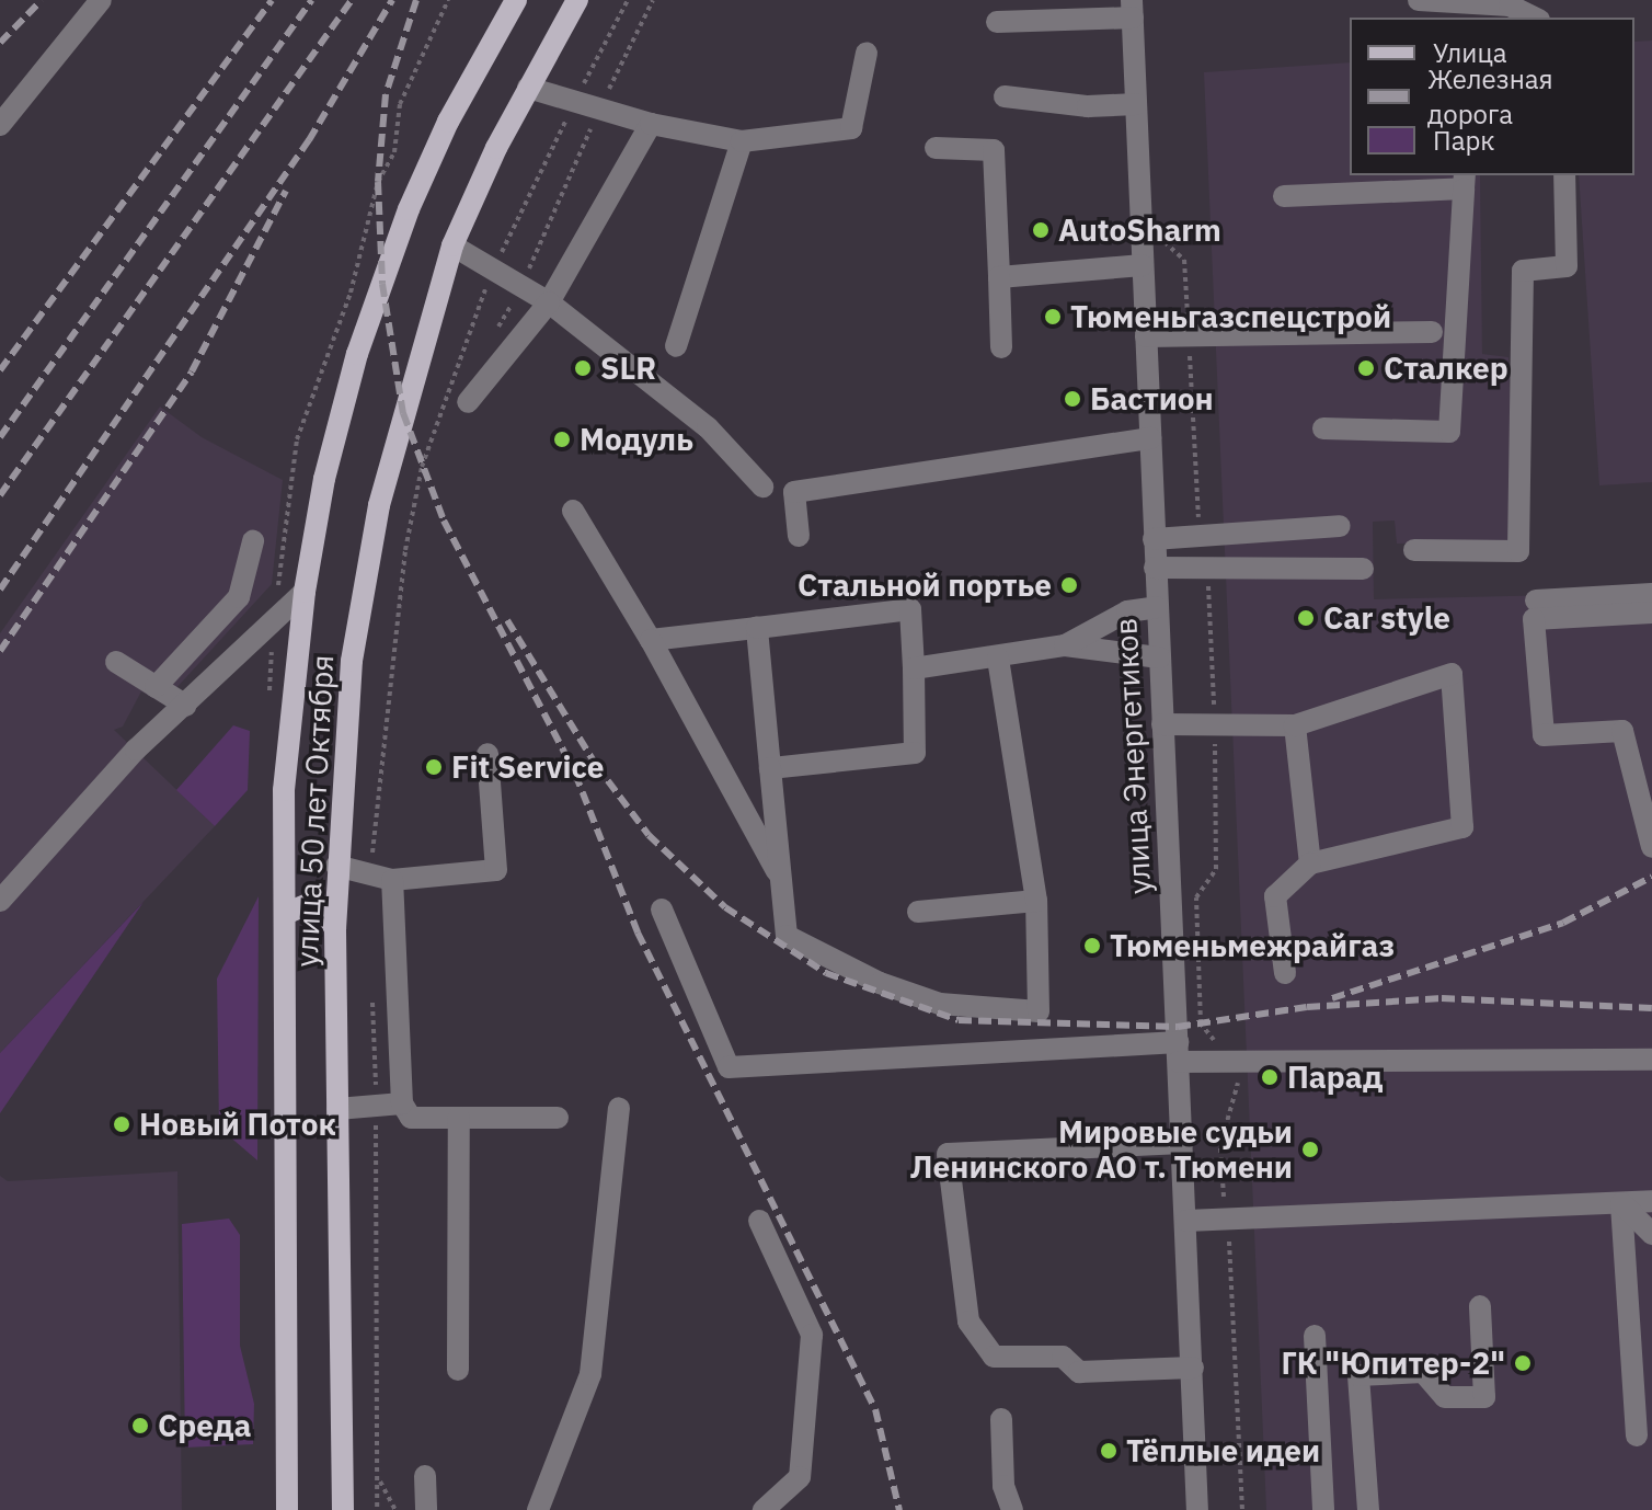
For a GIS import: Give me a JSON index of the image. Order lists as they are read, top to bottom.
{
  "streets": {
    "main road": ["улица 50 лет Октября"],
    "street": ["улица Энергетиков"]
  },
  "places": [
    "AutoSharm",
    "Тюменьгазспецстрой",
    "SLR",
    "Сталкер",
    "Бастион",
    "Модуль",
    "Стальной портье",
    "Car style",
    "Fit Service",
    "Тюменьмежрайгаз",
    "Парад",
    "Новый Поток",
    "Мировые судьи Ленинского АО т. Тюмени",
    "ГК \"Юпитер-2\"",
    "Среда",
    "Тёплые идеи"
  ],
  "legend": ["Улица", "Железная дорога", "Парк"]
}
